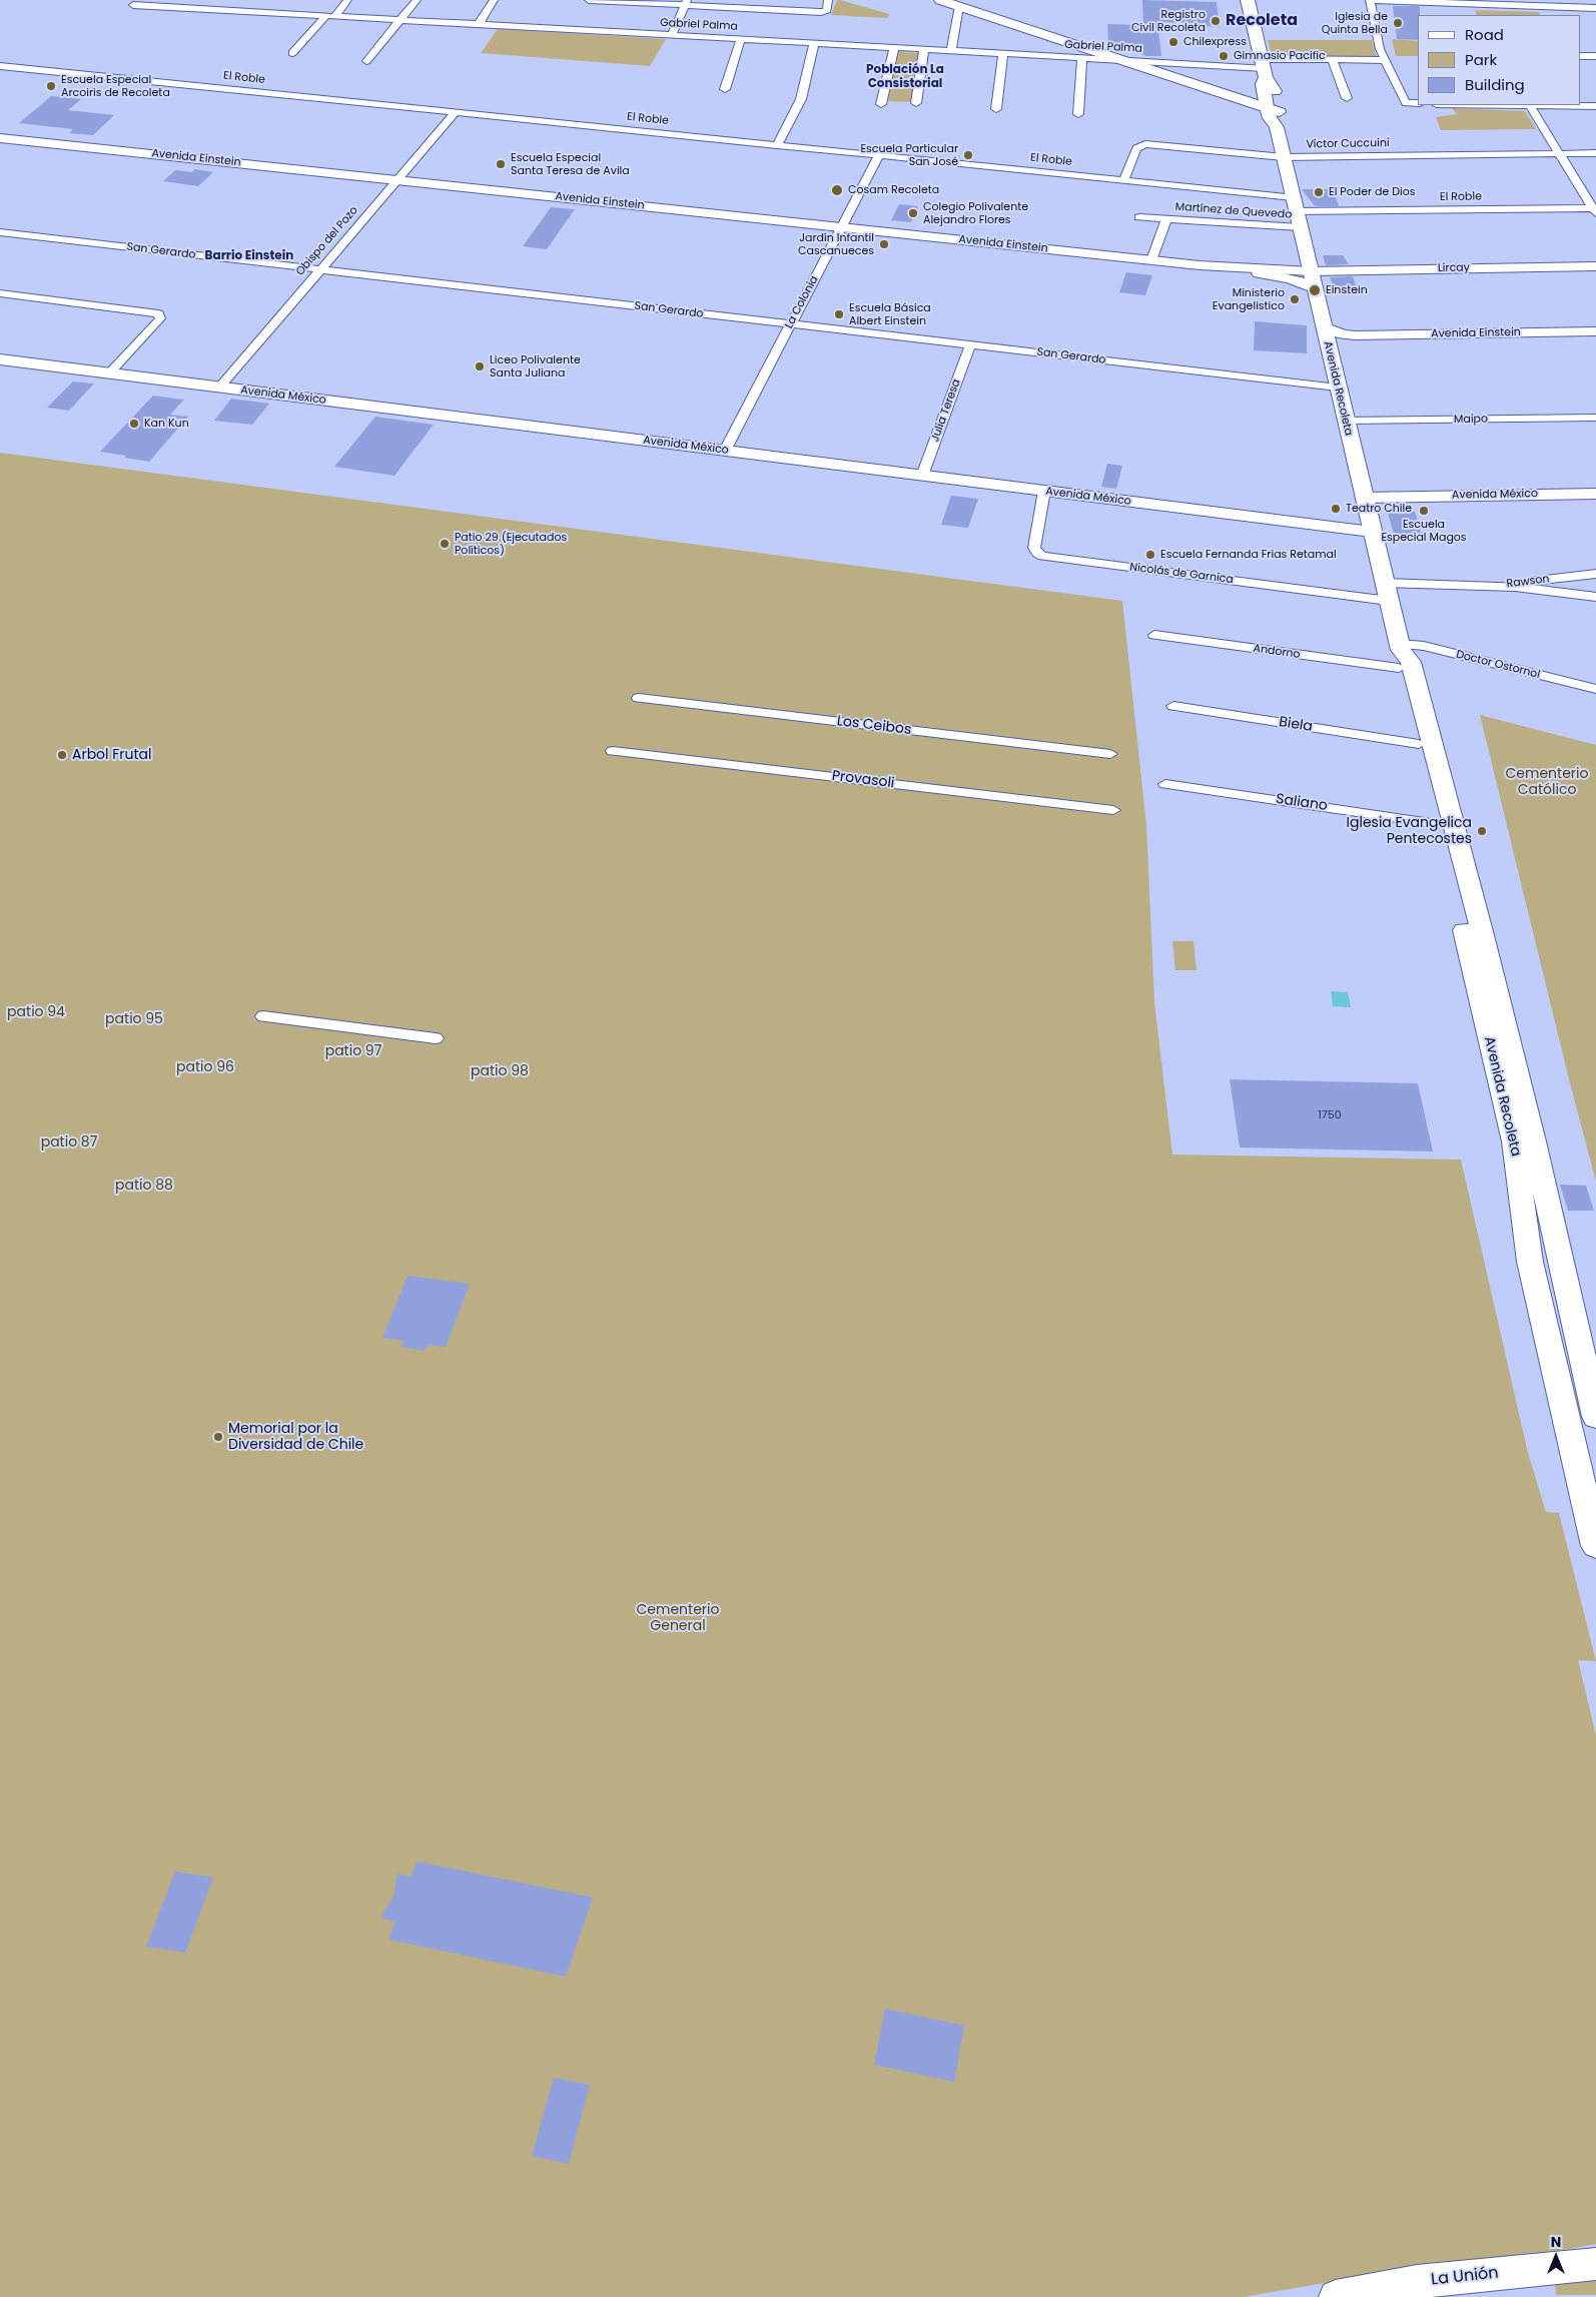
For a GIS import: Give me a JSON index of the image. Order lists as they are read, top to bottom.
{
  "streets": {
    "main road": [
      "Avenida Einstein",
      "Lircay",
      "Avenida Recoleta",
      "Avenida México",
      "La Unión"
    ],
    "street": [
      "Gabriel Palma",
      "El Roble",
      "Víctor Cuccuini",
      "Martínez de Quevedo",
      "Obispo del Pozo",
      "San Gerardo",
      "La Colonia",
      "Julia Teresa",
      "Maipo",
      "Nicolás de Garnica",
      "Rawson",
      "Andorno",
      "Doctor Ostornol",
      "Biela",
      "Los Ceibos",
      "Provasoli",
      "Saliano"
    ]
  },
  "crossings": [
    ["Gabriel Palma", "Avenida Recoleta"],
    ["El Roble", "Víctor Cuccuini"],
    ["El Roble", "Obispo del Pozo"],
    ["El Roble", "La Colonia"],
    ["El Roble", "Avenida Recoleta"],
    ["Víctor Cuccuini", "Avenida Recoleta"],
    ["Avenida Einstein", "Martínez de Quevedo"],
    ["Avenida Einstein", "Obispo del Pozo"],
    ["Avenida Einstein", "Lircay"],
    ["Avenida Einstein", "La Colonia"],
    ["Avenida Einstein", "Avenida Recoleta"],
    ["Martínez de Quevedo", "Avenida Recoleta"],
    ["Obispo del Pozo", "San Gerardo"],
    ["Obispo del Pozo", "Avenida México"],
    ["San Gerardo", "La Colonia"],
    ["San Gerardo", "Avenida Recoleta"],
    ["San Gerardo", "Julia Teresa"],
    ["Lircay", "Avenida Recoleta"],
    ["La Colonia", "Avenida México"],
    ["Avenida Recoleta", "Avenida México"],
    ["Avenida Recoleta", "Maipo"],
    ["Avenida Recoleta", "Nicolás de Garnica"],
    ["Avenida Recoleta", "Andorno"],
    ["Avenida Recoleta", "Doctor Ostornol"],
    ["Avenida Recoleta", "Biela"],
    ["Avenida Recoleta", "Saliano"],
    ["Avenida México", "Julia Teresa"],
    ["Avenida México", "Nicolás de Garnica"],
    ["Nicolás de Garnica", "Rawson"],
    ["Andorno", "Doctor Ostornol"]
  ],
  "districts": ["Recoleta", "Población La Consistorial", "Barrio Einstein"],
  "parks": [
    "Cementerio Católico",
    "patio 94",
    "patio 95",
    "patio 97",
    "patio 96",
    "patio 98",
    "patio 87",
    "patio 88",
    "Cementerio General"
  ],
  "places": [
    "Registro Civil Recoleta",
    "Iglesia de Quinta Bella",
    "Chilexpress",
    "Gimnasio Pacific",
    "Escuela Especial Arcoiris de Recoleta",
    "Escuela Particular San José",
    "Escuela Especial Santa Teresa de Avila",
    "Cosam Recoleta",
    "El Poder de Dios",
    "Colegio Polivalente Alejandro Flores",
    "Jardín Infantil Cascanueces",
    "Einstein",
    "Ministerio Evangelistico",
    "Escuela Básica Albert Einstein",
    "Liceo Polivalente Santa Juliana",
    "Kan Kun",
    "Teatro Chile",
    "Escuela Especial Magos",
    "Patio 29 (Ejecutados Políticos)",
    "Escuela Fernanda Frias Retamal",
    "Arbol Frutal",
    "Iglesia Evangelica Pentecostes",
    "Memorial por la Diversidad de Chile"
  ],
  "house_numbers": ["1750"],
  "legend": ["Road", "Park", "Building"],
  "north": "top"
}
